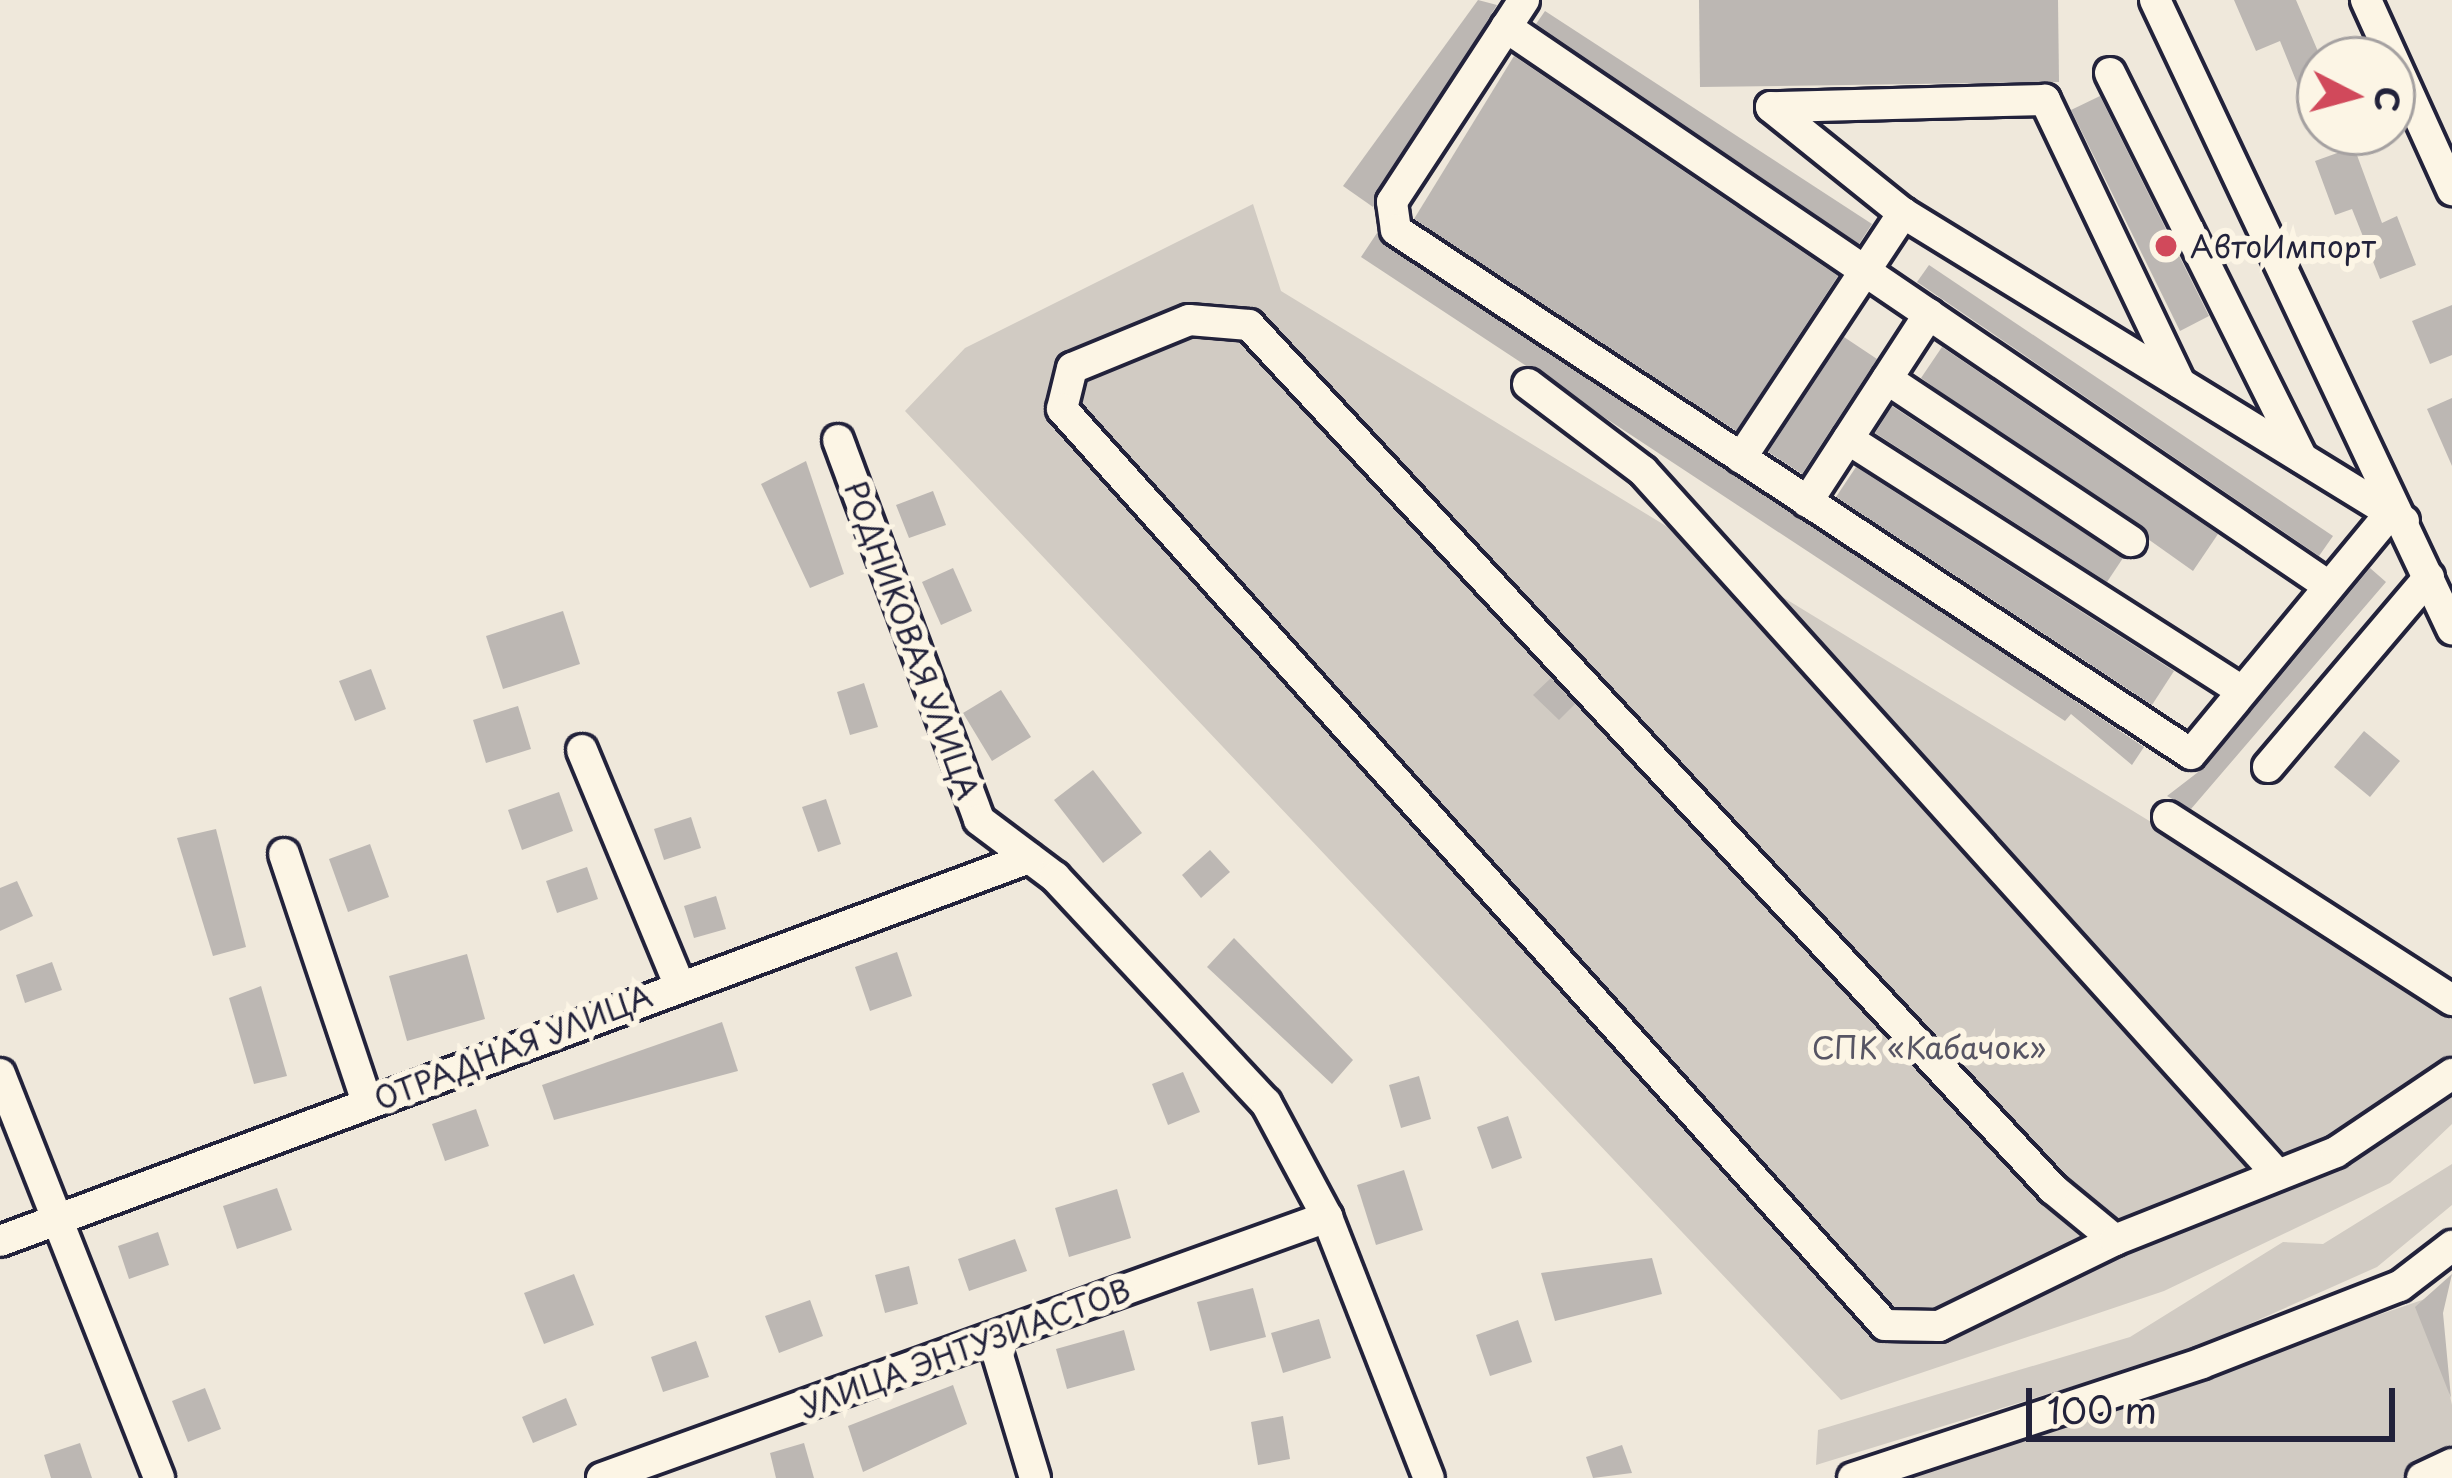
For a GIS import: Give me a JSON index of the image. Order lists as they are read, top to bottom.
{
  "streets": {
    "street": ["РОДНИКОВАЯ УЛИЦА", "ОТРАДНАЯ УЛИЦА", "УЛИЦА ЭНТУЗИАСТОВ"]
  },
  "crossings": [
    ["РОДНИКОВАЯ УЛИЦА", "ОТРАДНАЯ УЛИЦА"],
    ["РОДНИКОВАЯ УЛИЦА", "УЛИЦА ЭНТУЗИАСТОВ"]
  ],
  "parks": ["СПК «Кабачок»"],
  "places": ["АвтоИмпорт"],
  "scale_bar": "100 m",
  "north": "right"
}
